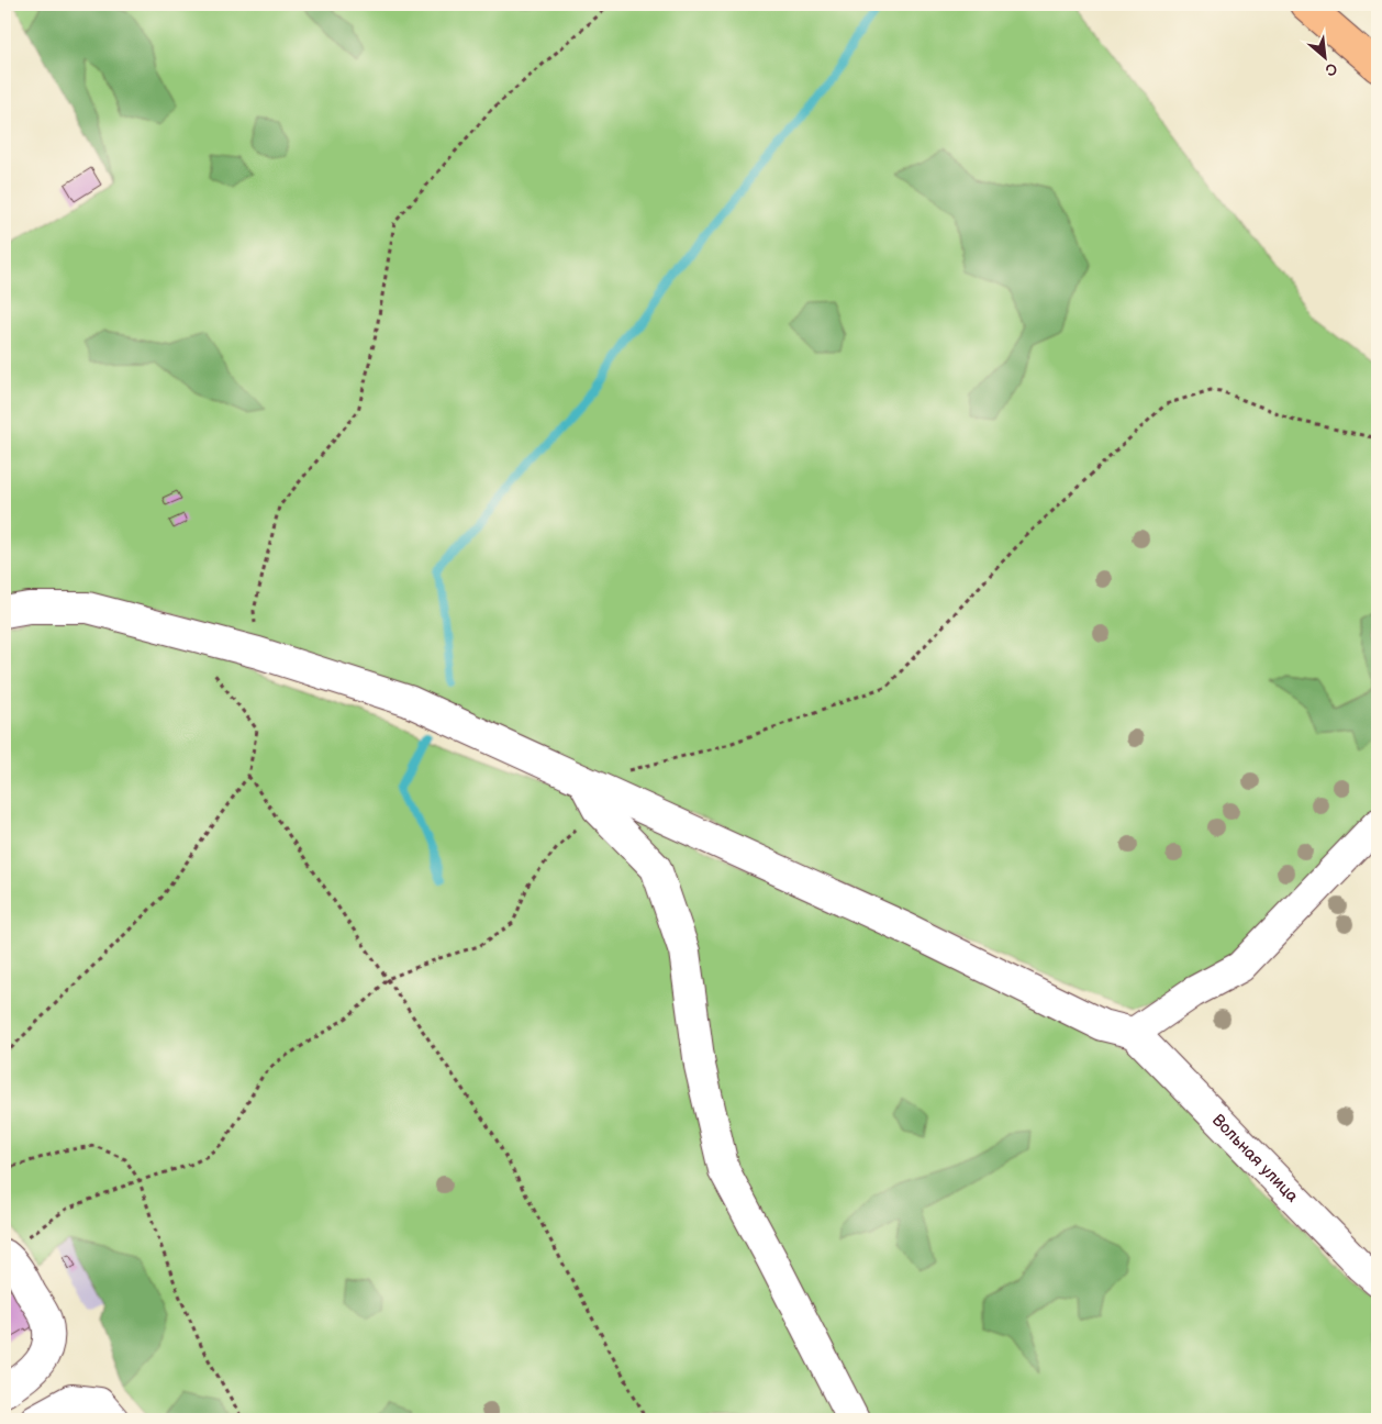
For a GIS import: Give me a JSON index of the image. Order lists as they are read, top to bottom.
{
  "streets": {
    "street": ["Вольная улица"]
  },
  "north": "bottom right"
}
